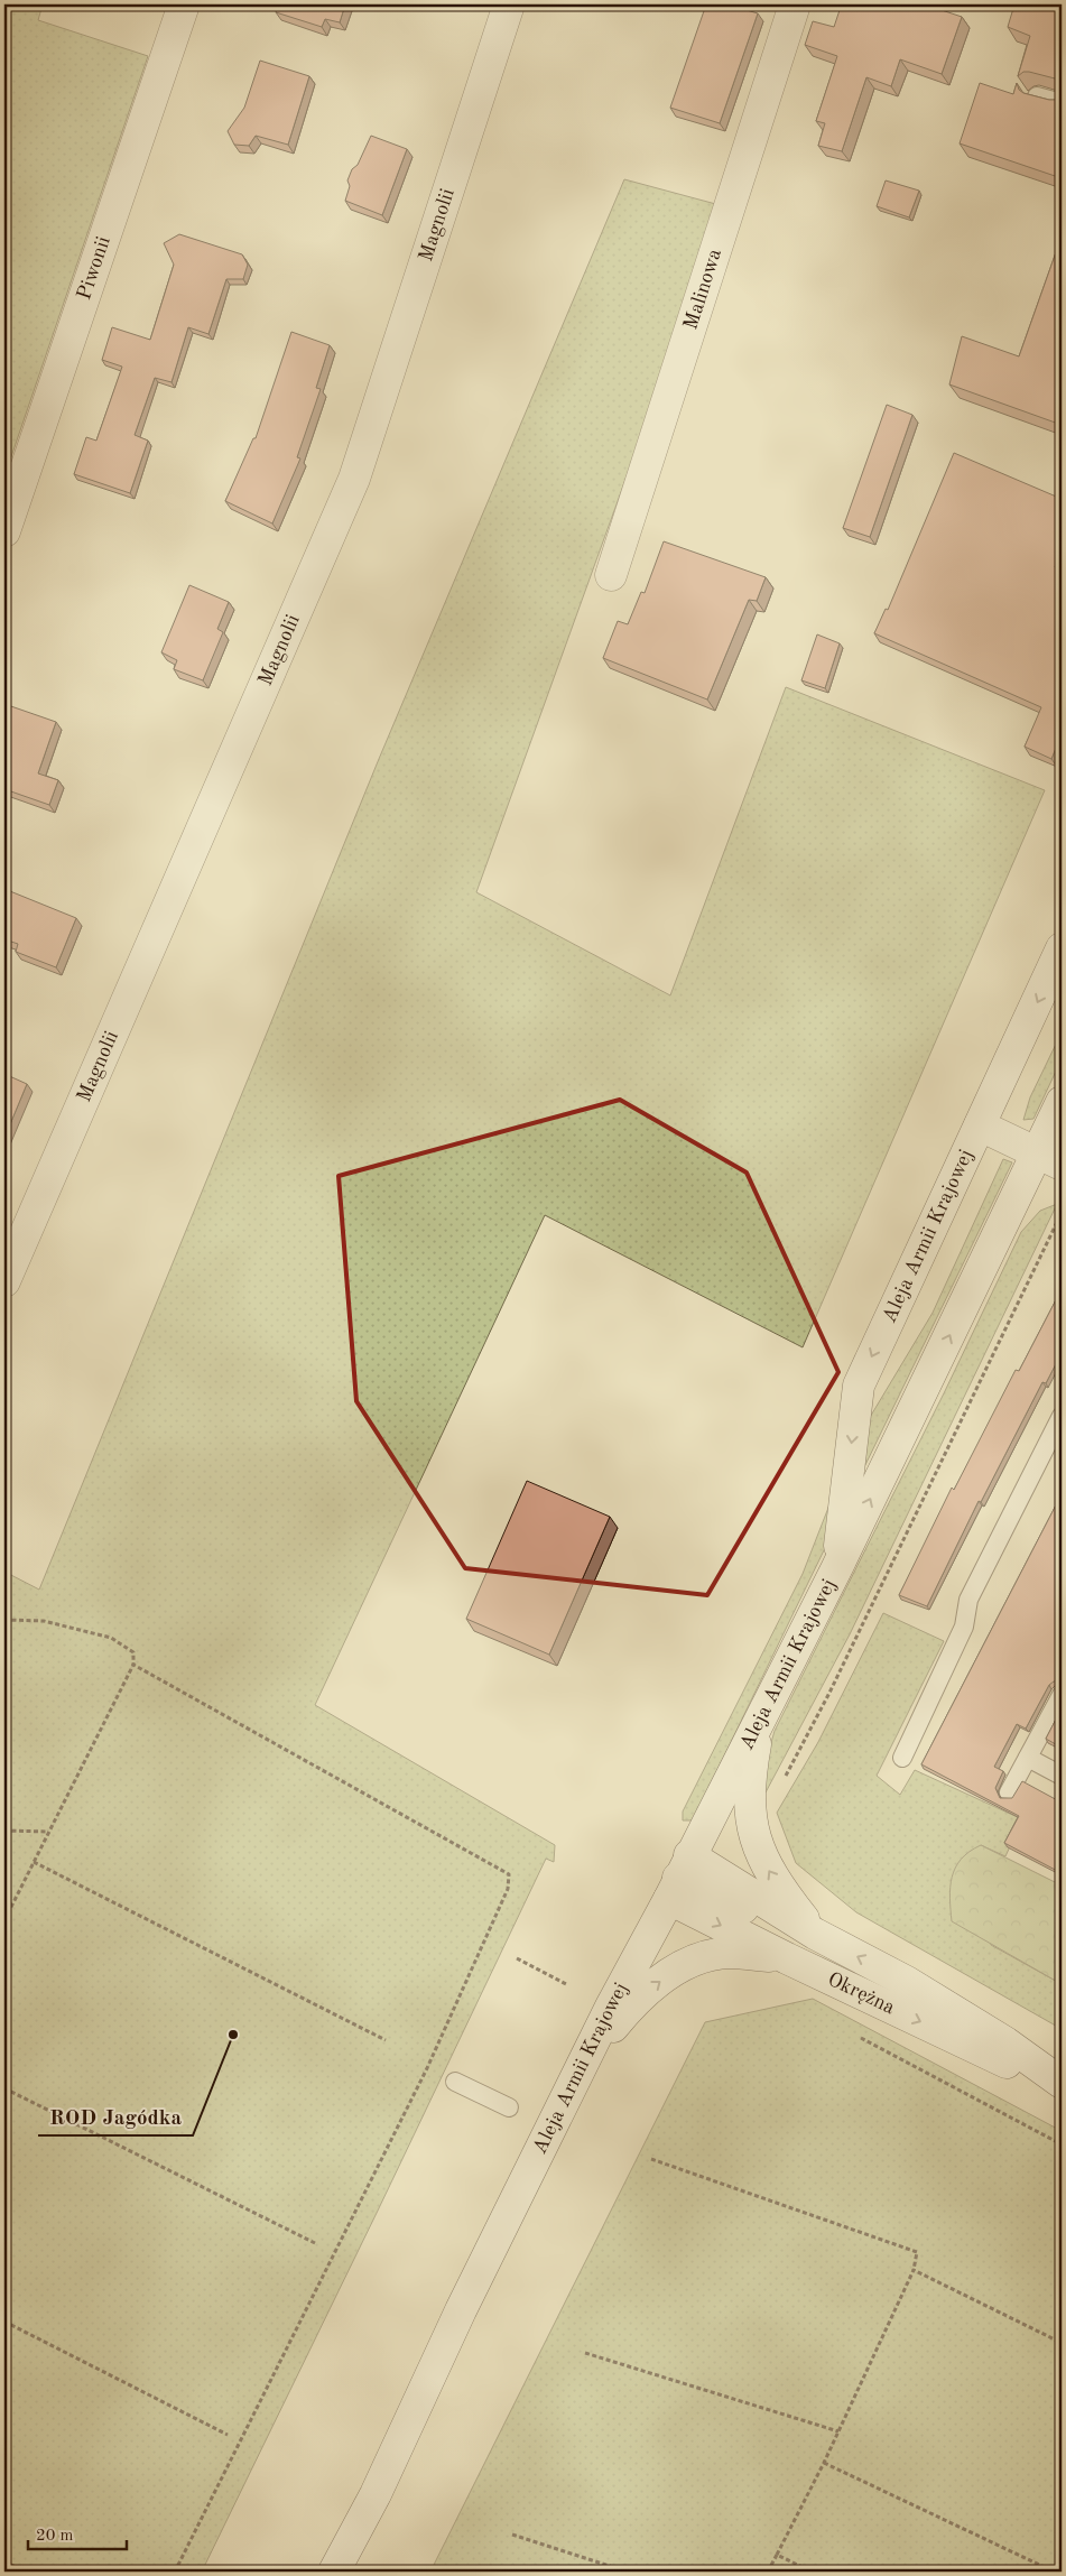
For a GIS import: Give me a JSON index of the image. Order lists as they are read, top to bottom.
{
  "streets": {
    "street": [
      "Magnolii",
      "Piwonii",
      "Malinowa",
      "Aleja Armii Krajowej",
      "Okrężna"
    ]
  },
  "crossings": [
    ["Aleja Armii Krajowej", "Okrężna"]
  ],
  "places": ["ROD Jagódka"],
  "scale_bar": "20 m"
}
